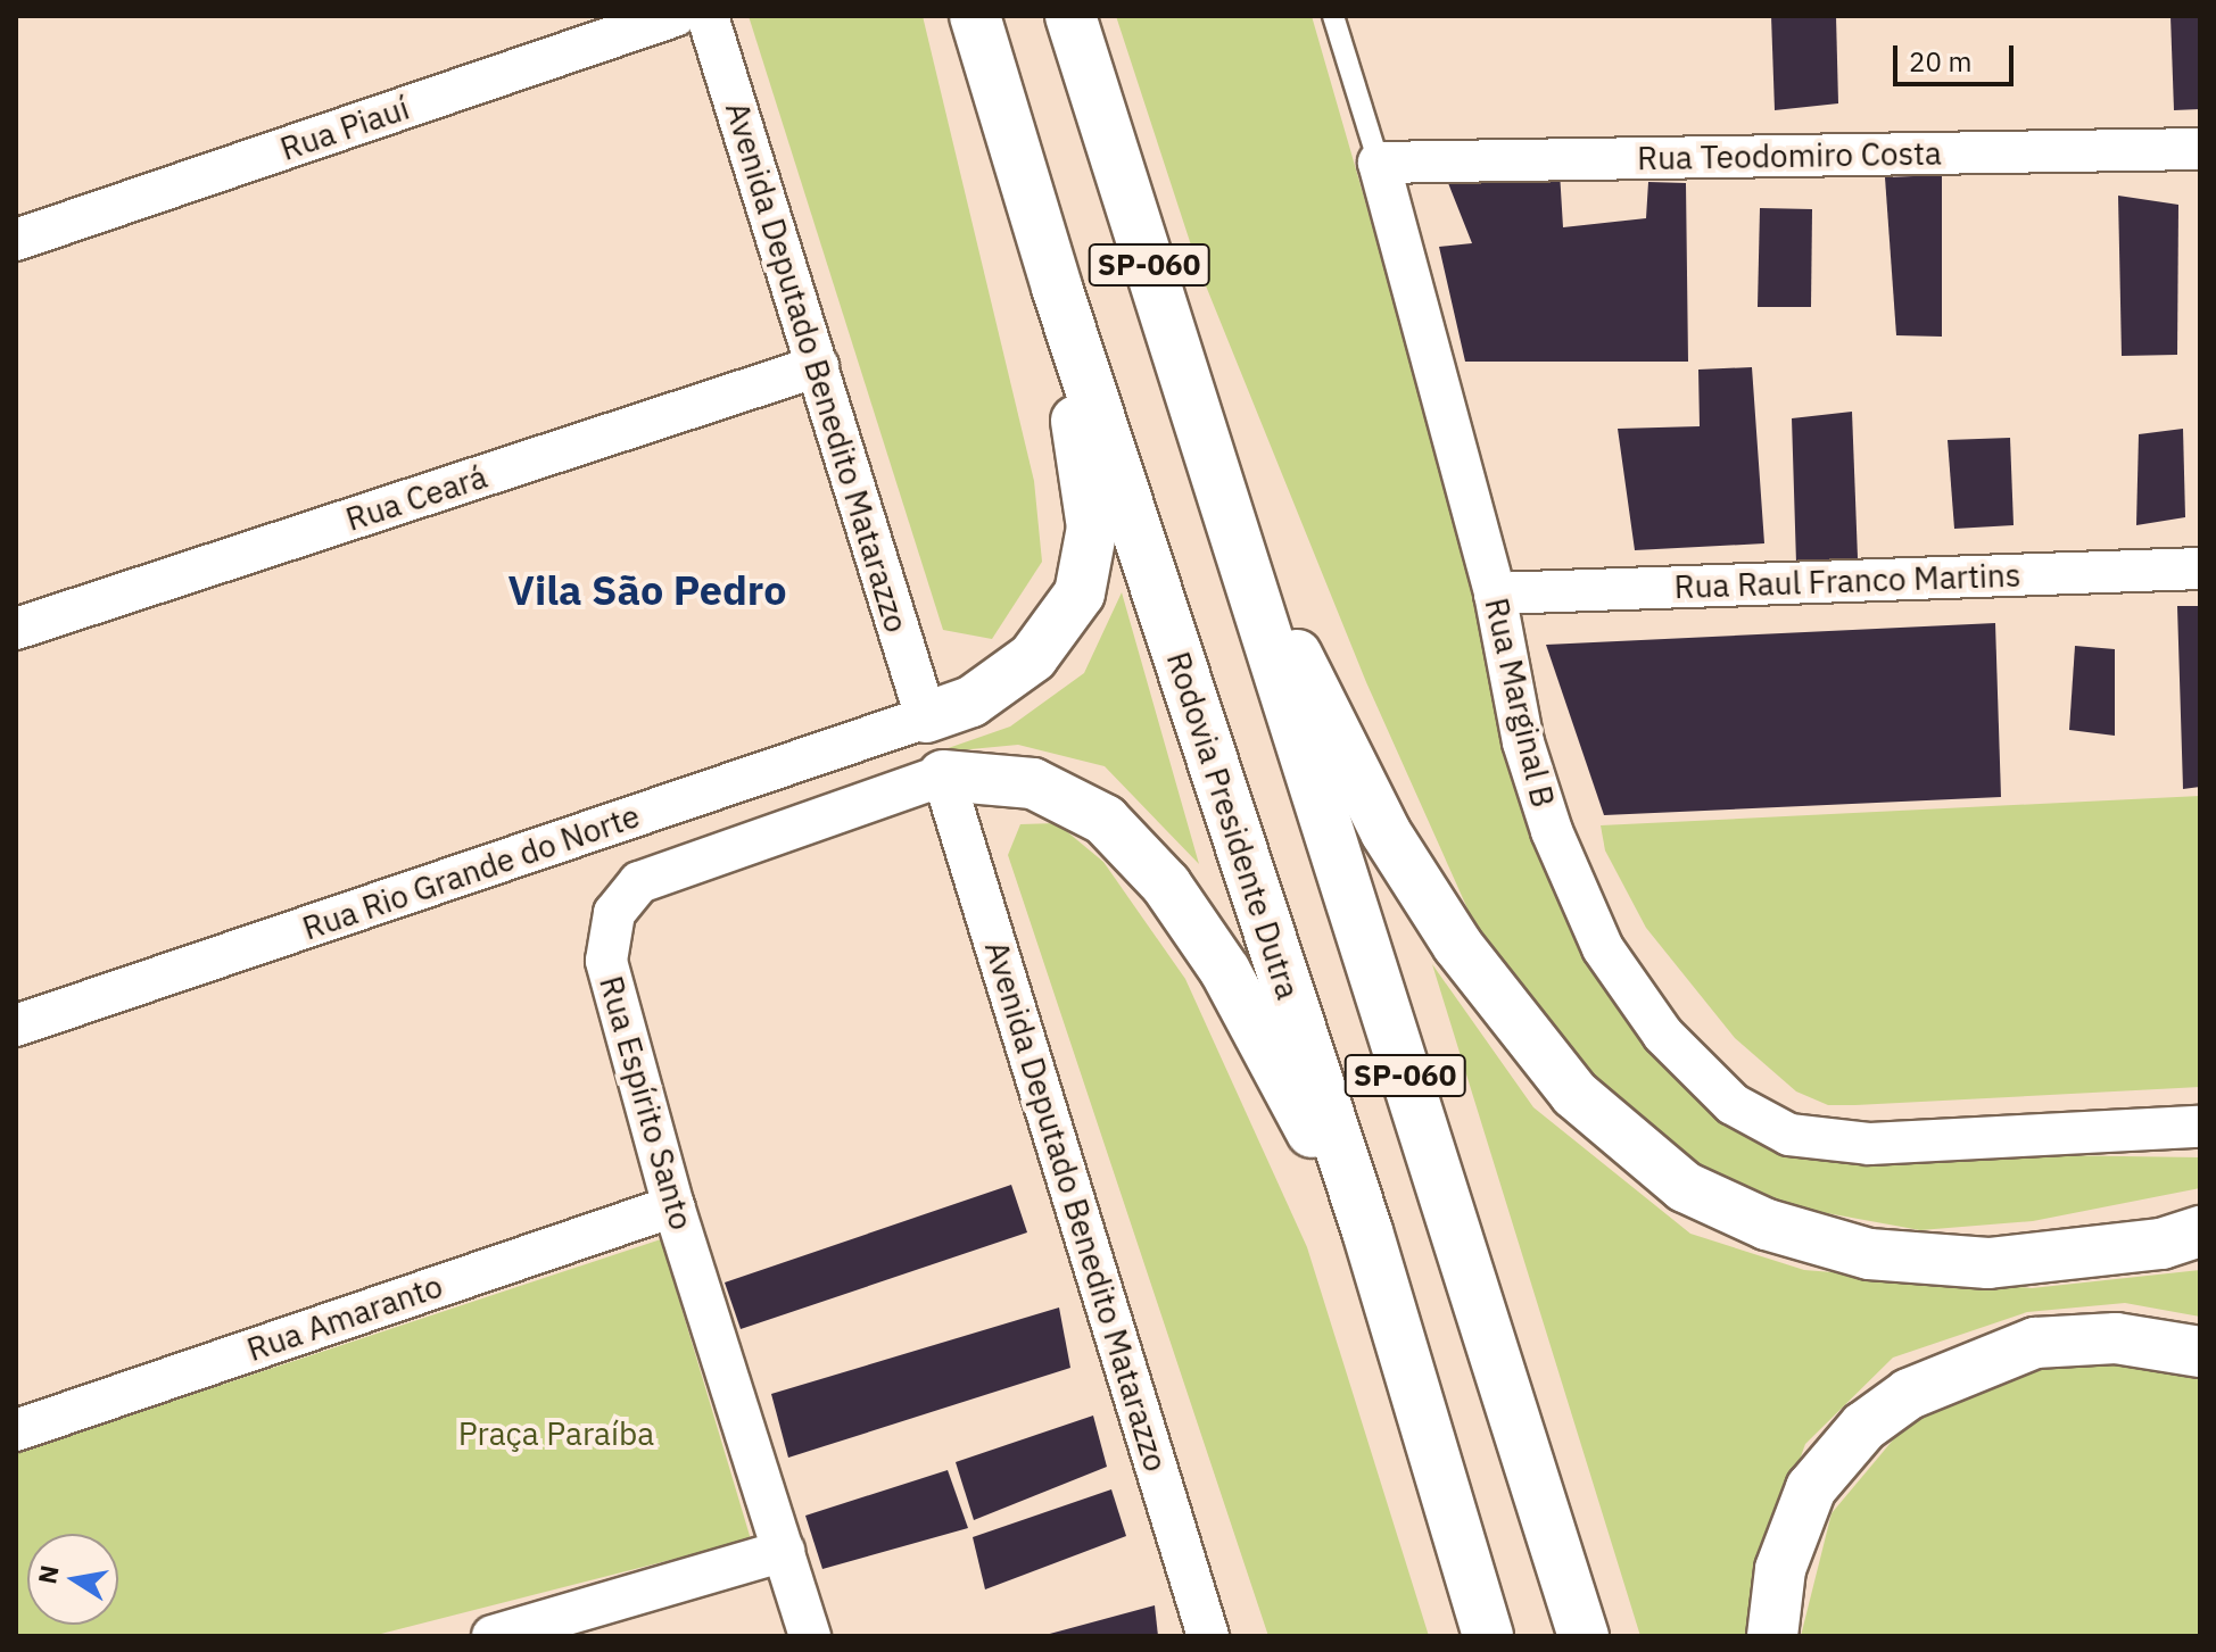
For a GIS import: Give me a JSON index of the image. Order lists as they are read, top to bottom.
{
  "streets": {
    "highway": ["SP-060", "Rodovia Presidente Dutra"],
    "street": [
      "Rua Piauí",
      "Rua Teodomiro Costa",
      "Avenida Deputado Benedito Matarazzo",
      "Rua Ceará",
      "Rua Raul Franco Martins",
      "Rua Marginal B",
      "Rua Rio Grande do Norte",
      "Rua Espírito Santo",
      "Rua Amaranto"
    ]
  },
  "crossings": [
    ["Rua Teodomiro Costa", "Rua Marginal B"],
    ["Avenida Deputado Benedito Matarazzo", "Rua Ceará"],
    ["Avenida Deputado Benedito Matarazzo", "Rua Rio Grande do Norte"],
    ["Avenida Deputado Benedito Matarazzo", "Rua Espírito Santo"],
    ["Rua Raul Franco Martins", "Rua Marginal B"],
    ["Rua Espírito Santo", "Rua Amaranto"]
  ],
  "districts": ["Vila São Pedro"],
  "parks": ["Praça Paraíba"],
  "scale_bar": "20 m",
  "north": "left"
}
